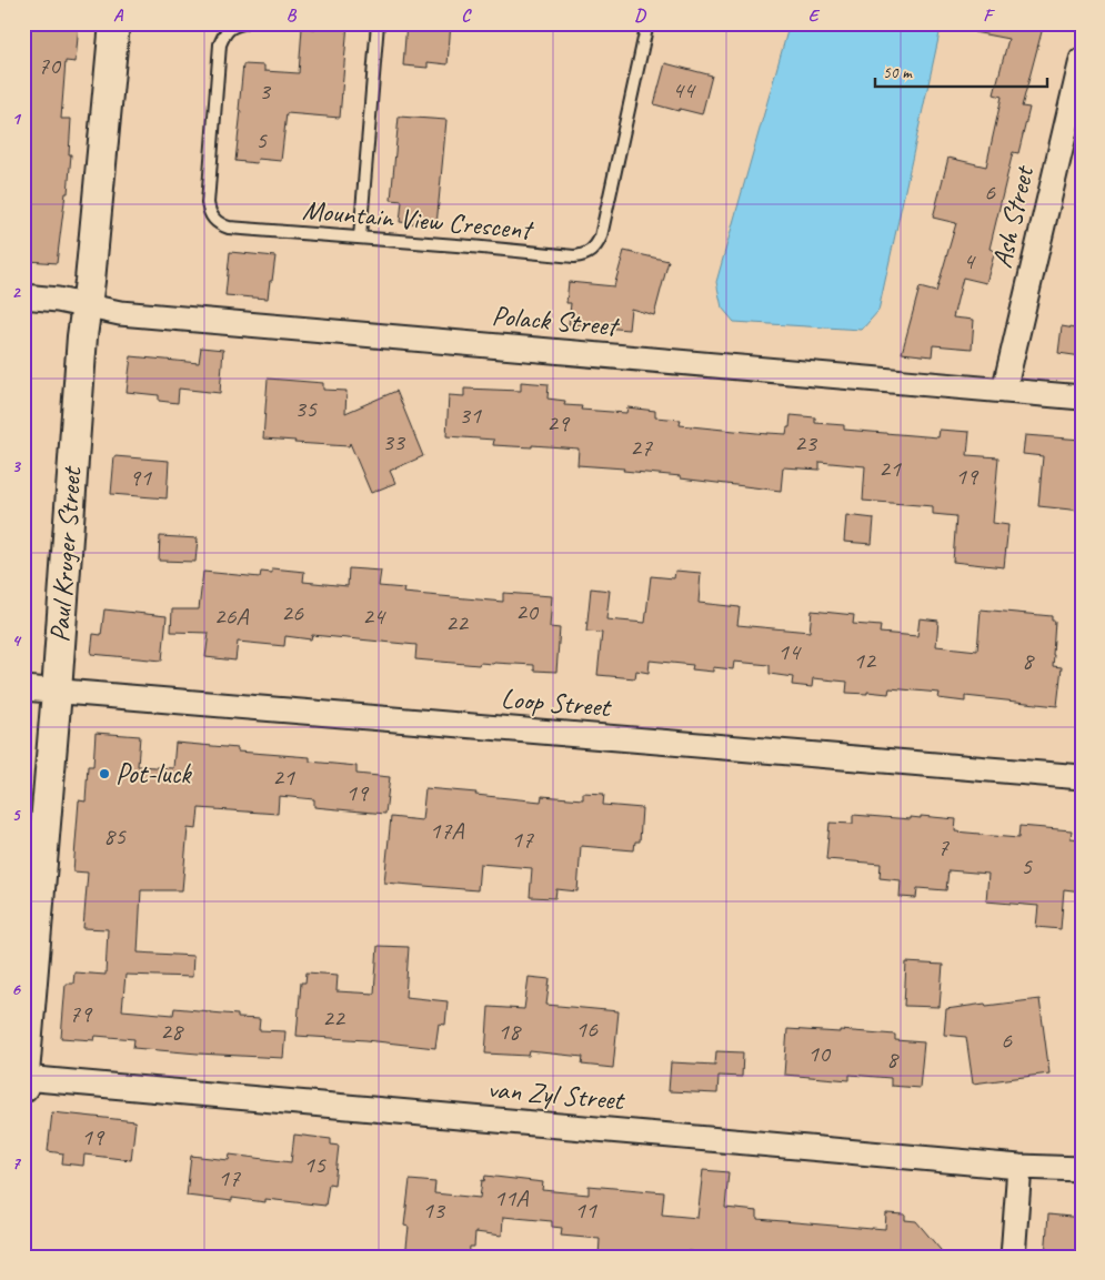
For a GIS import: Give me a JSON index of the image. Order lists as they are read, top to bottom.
{
  "streets": {
    "street": [
      "Ash Street",
      "Polack Street",
      "Paul Kruger Street",
      "Loop Street",
      "van Zyl Street"
    ],
    "lane": ["Mountain View Crescent"]
  },
  "crossings": [
    ["Ash Street", "Polack Street"],
    ["Polack Street", "Paul Kruger Street"],
    ["Paul Kruger Street", "Loop Street"],
    ["Paul Kruger Street", "van Zyl Street"]
  ],
  "places": ["Pot-luck"],
  "house_numbers": [
    "70",
    "44",
    "3",
    "5",
    "6",
    "4",
    "35",
    "31",
    "29",
    "33",
    "23",
    "27",
    "21",
    "19",
    "91",
    "20",
    "26",
    "26A",
    "24",
    "22",
    "14",
    "12",
    "8",
    "21",
    "19",
    "17A",
    "85",
    "17",
    "7",
    "5",
    "79",
    "22",
    "16",
    "28",
    "18",
    "6",
    "10",
    "8",
    "19",
    "15",
    "17",
    "11A",
    "13",
    "11"
  ],
  "scale_bar": "50 m",
  "grid": {
    "columns": [
      "A",
      "B",
      "C",
      "D",
      "E",
      "F"
    ],
    "rows": [
      "1",
      "2",
      "3",
      "4",
      "5",
      "6",
      "7"
    ]
  }
}
